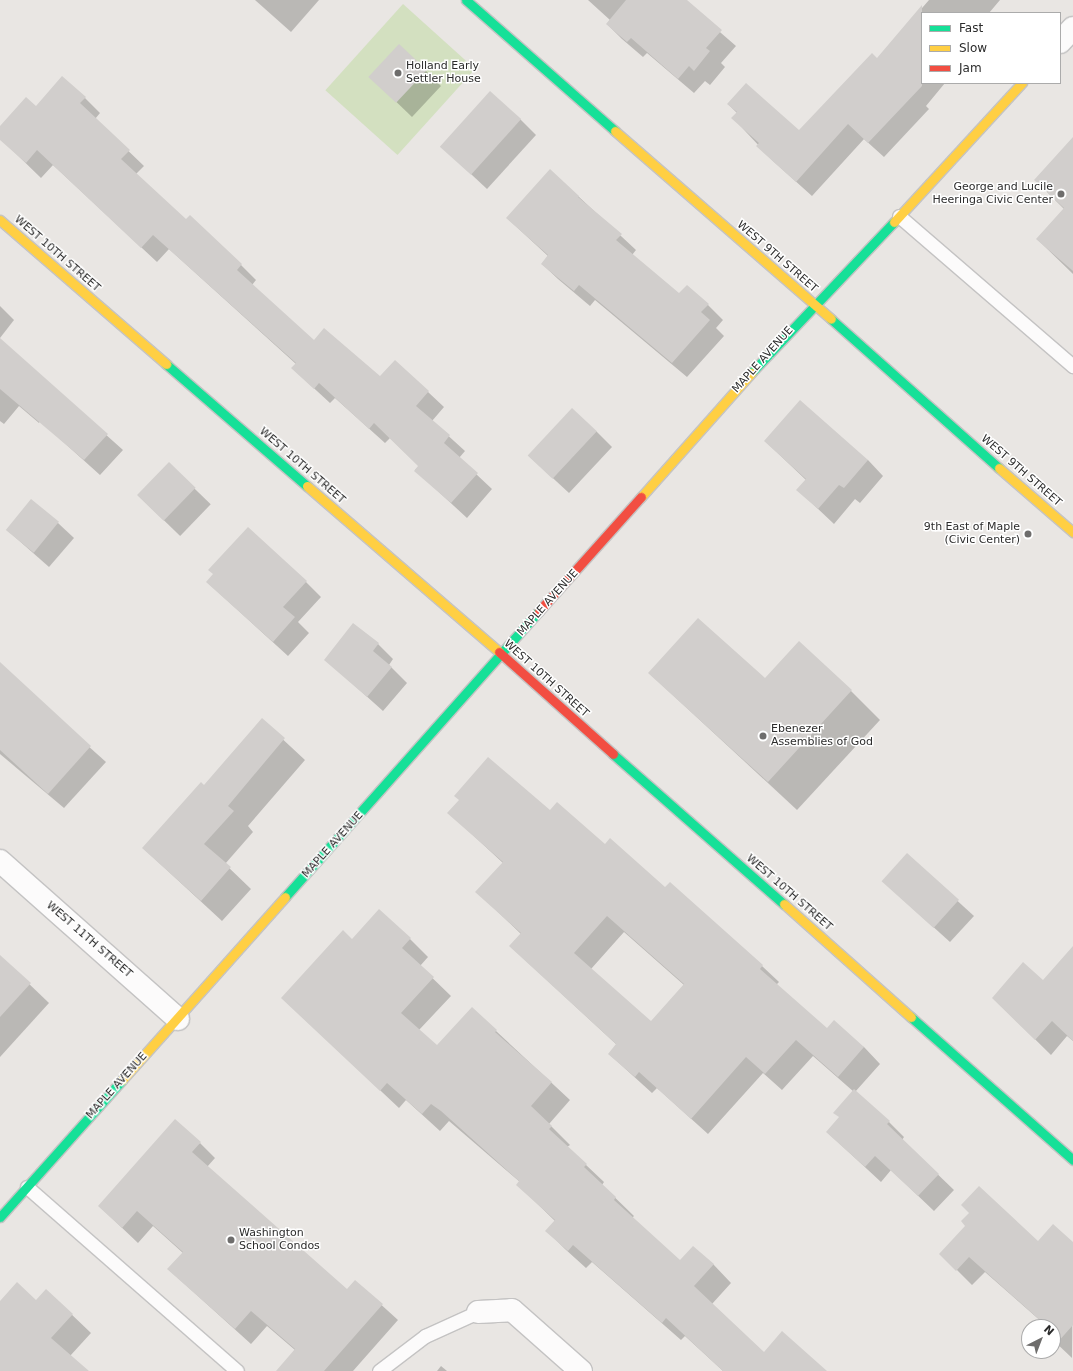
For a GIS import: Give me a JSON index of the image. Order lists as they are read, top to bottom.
{
  "streets": {
    "street": [
      "WEST 10TH STREET",
      "WEST 9TH STREET",
      "MAPLE AVENUE",
      "WEST 11TH STREET"
    ]
  },
  "crossings": [
    ["WEST 10TH STREET", "MAPLE AVENUE"],
    ["WEST 9TH STREET", "MAPLE AVENUE"],
    ["MAPLE AVENUE", "WEST 11TH STREET"]
  ],
  "places": [
    "Holland Early Settler House",
    "George and Lucile Heeringa Civic Center",
    "9th East of Maple (Civic Center)",
    "Ebenezer Assemblies of God",
    "Washington School Condos"
  ],
  "legend": ["Fast", "Slow", "Jam"],
  "north": "top right"
}
